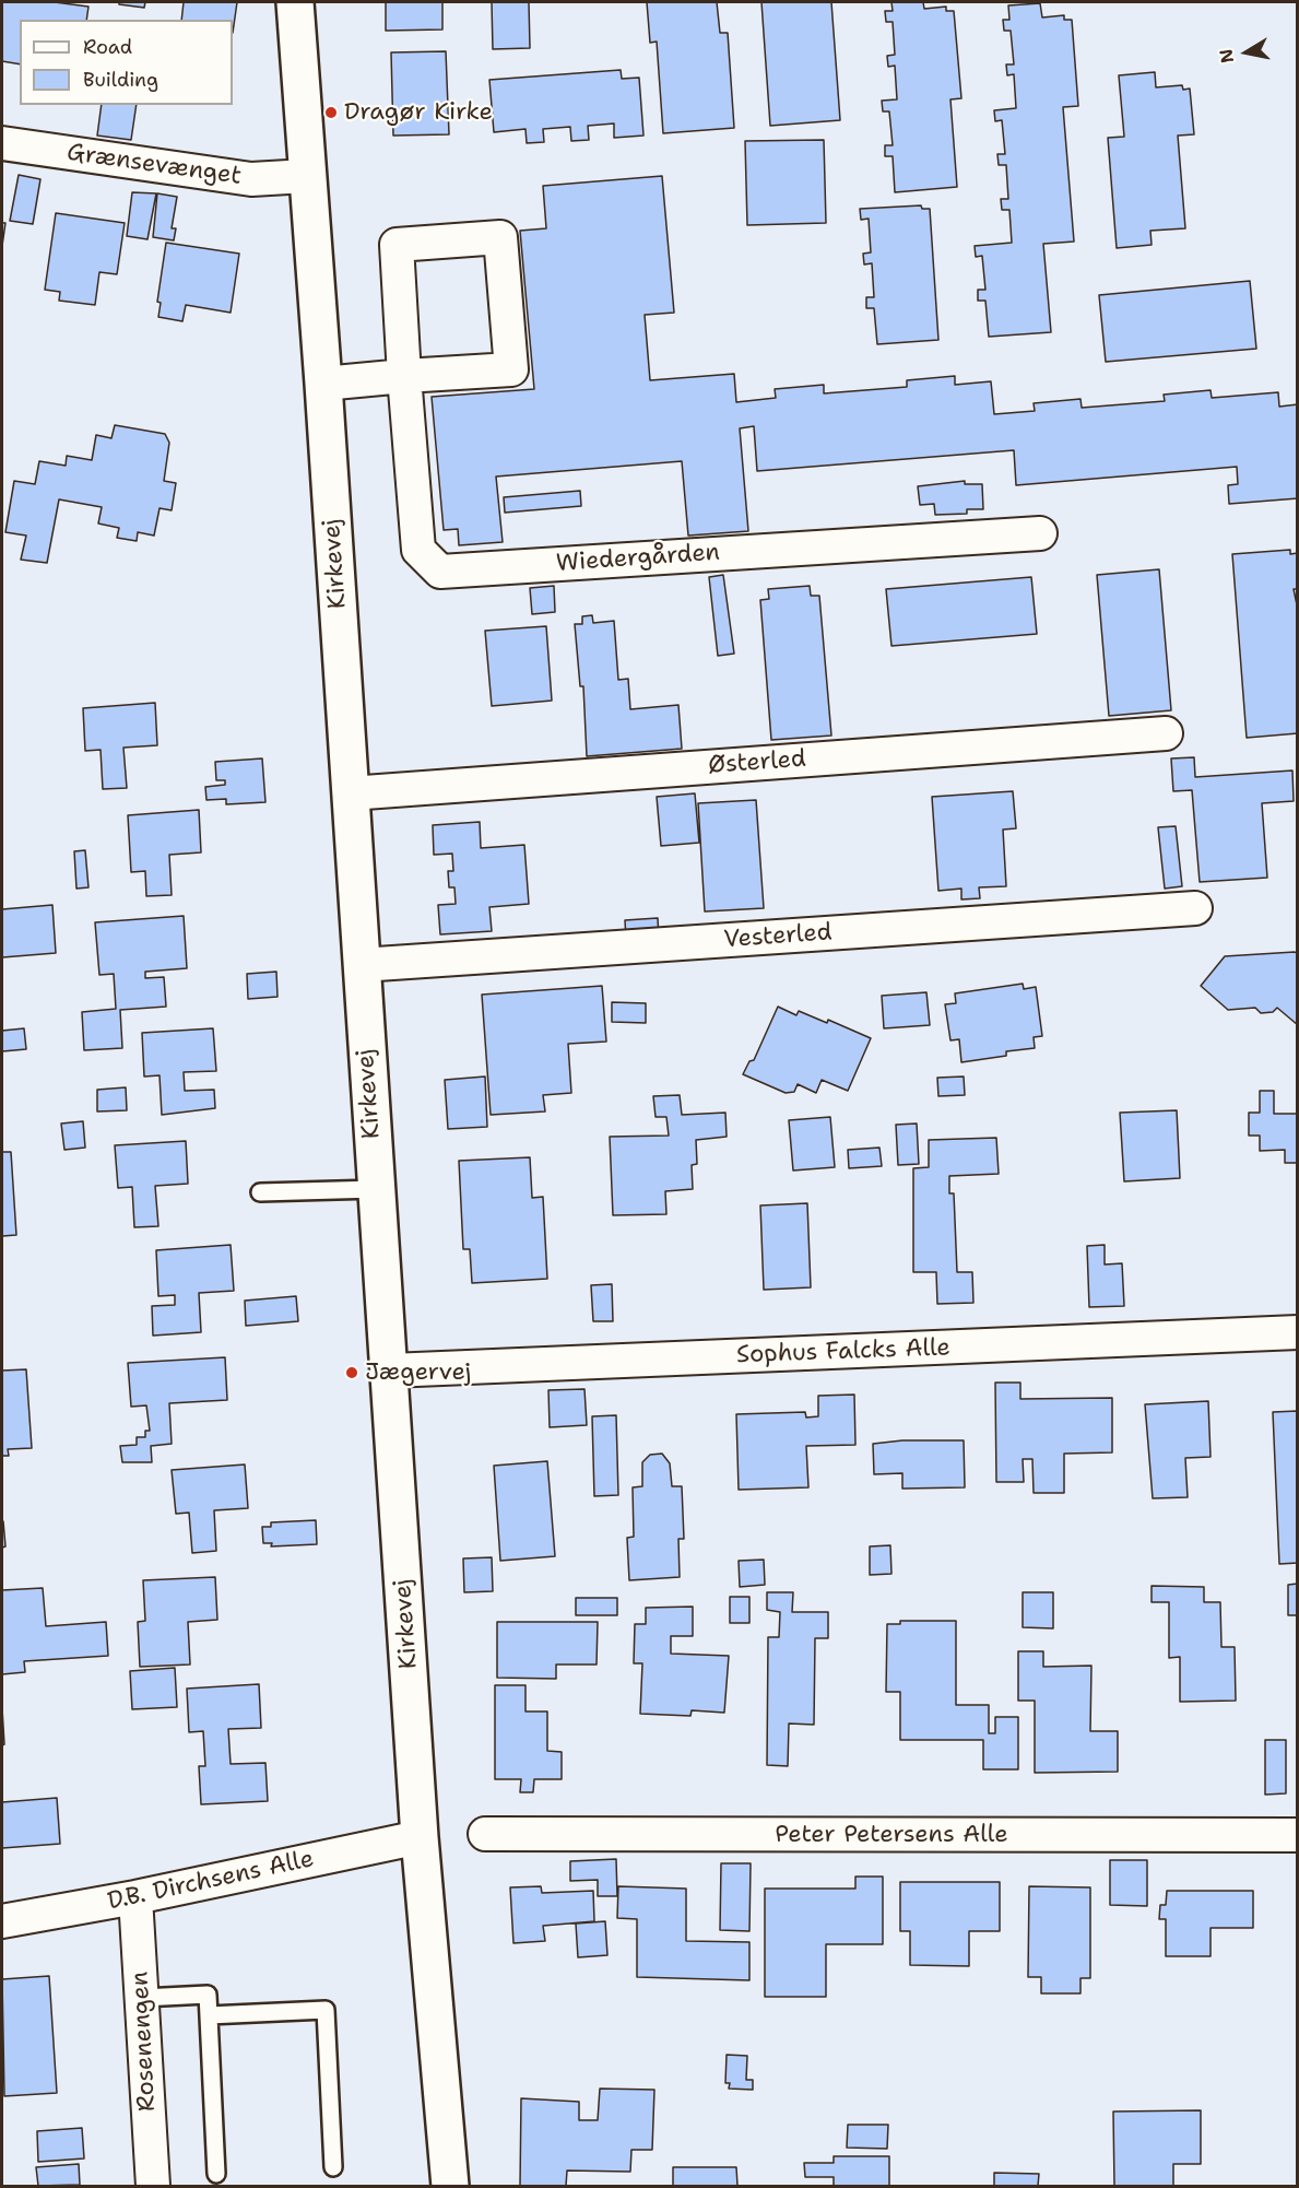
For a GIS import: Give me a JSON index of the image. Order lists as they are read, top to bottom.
{
  "streets": {
    "main road": ["Kirkevej"],
    "street": [
      "Grænsevænget",
      "Wiedergården",
      "Østerled",
      "Vesterled",
      "Sophus Falcks Alle",
      "Peter Petersens Alle",
      "D.B. Dirchsens Alle",
      "Rosenengen"
    ]
  },
  "crossings": [
    ["Grænsevænget", "Kirkevej"],
    ["Wiedergården", "Kirkevej"],
    ["Kirkevej", "Østerled"],
    ["Kirkevej", "Vesterled"],
    ["Kirkevej", "Sophus Falcks Alle"],
    ["Kirkevej", "D.B. Dirchsens Alle"],
    ["D.B. Dirchsens Alle", "Rosenengen"]
  ],
  "places": ["Dragør Kirke", "Jægervej"],
  "legend": ["Road", "Building"],
  "north": "left"
}
